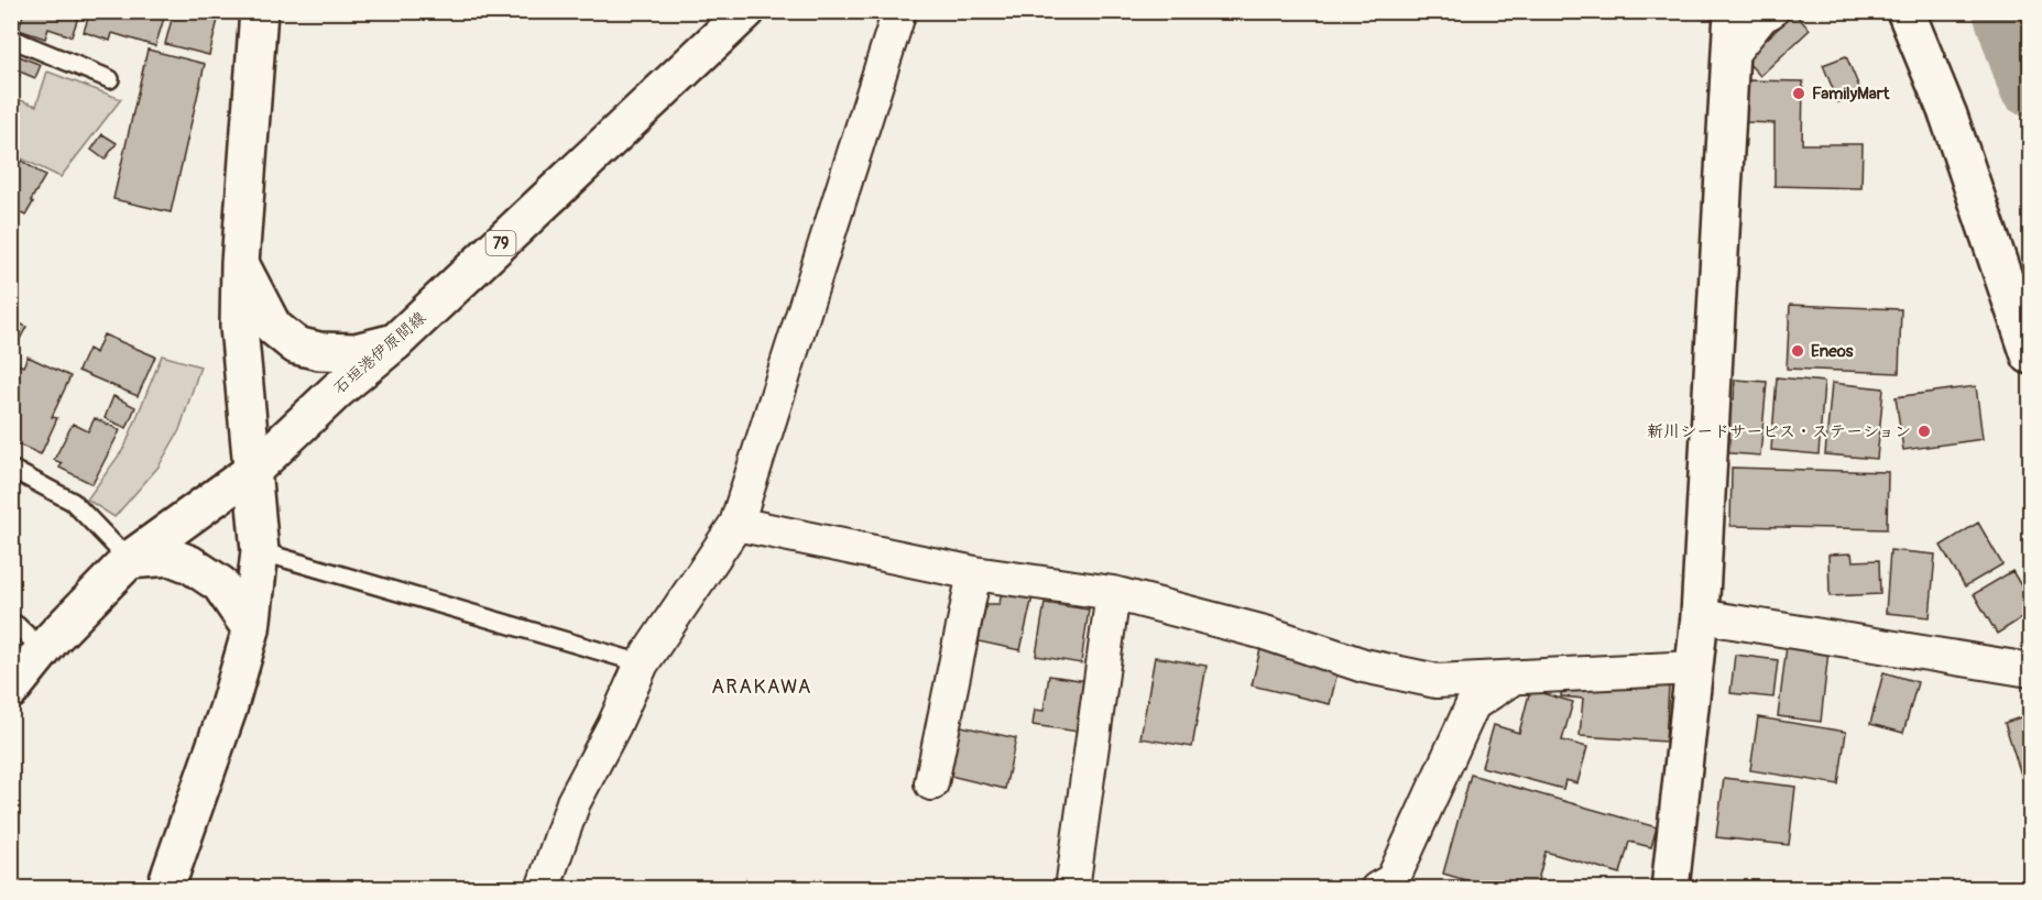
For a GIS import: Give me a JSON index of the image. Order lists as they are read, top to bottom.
{
  "streets": {
    "street": ["79", "石垣港伊原間線"]
  },
  "districts": ["ARAKAWA"],
  "places": ["FamilyMart", "Eneos", "新川シードサービス・ステーション"]
}
